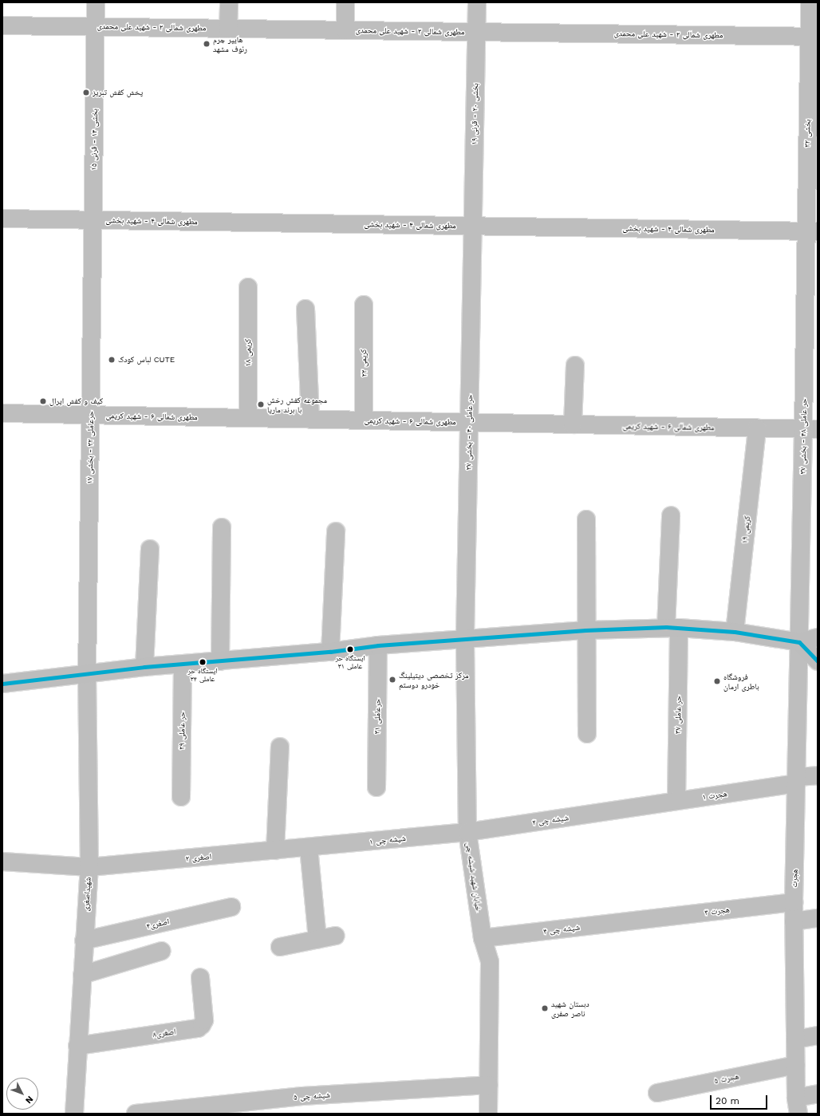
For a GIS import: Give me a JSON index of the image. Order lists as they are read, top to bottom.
{
  "streets": {
    "street": [
      "مطهری شمالی ۲ - شهید علی محمدی",
      "بخشی ۲۰ - قرنی ۱۹",
      "بخشی ۳۲",
      "بخشی ۱۴ - قرنی ۱۵",
      "مطهری شمالی ۴ - شهید بخشی",
      "کریمی ۱۸",
      "کریمی ۲۲",
      "مطهری شمالی ۶ - شهید کریمی",
      "حر عاملی ۴۰ - بخشی ۲۷",
      "حر عاملی ۴۸ - بخشی ۳۷",
      "حرعاملی ۳۲ - بخشی ۱۷",
      "کریمی ۱۹",
      "حر عاملی ۳۷",
      "حرعاملی ۳۱",
      "حر عاملی ۲۹",
      "هجرت ۱",
      "شیشه چی ۲",
      "شیشه چی ۱",
      "اصغری ۲",
      "خیابان شهید شیشه چی",
      "هجرت",
      "شهیداصغری",
      "هجرت ۳",
      "اصغری۴",
      "شیشه چی ۴",
      "اصغری۸",
      "هجرت ۵",
      "شیشه چی ۵"
    ]
  },
  "crossings": [
    ["مطهری شمالی ۲ - شهید علی محمدی", "بخشی ۲۰ - قرنی ۱۹"],
    ["مطهری شمالی ۲ - شهید علی محمدی", "بخشی ۳۲"],
    ["مطهری شمالی ۲ - شهید علی محمدی", "بخشی ۱۴ - قرنی ۱۵"],
    ["بخشی ۲۰ - قرنی ۱۹", "مطهری شمالی ۴ - شهید بخشی"],
    ["بخشی ۲۰ - قرنی ۱۹", "حر عاملی ۴۰ - بخشی ۲۷"],
    ["بخشی ۳۲", "مطهری شمالی ۴ - شهید بخشی"],
    ["بخشی ۳۲", "حر عاملی ۴۸ - بخشی ۳۷"],
    ["بخشی ۱۴ - قرنی ۱۵", "مطهری شمالی ۴ - شهید بخشی"],
    ["بخشی ۱۴ - قرنی ۱۵", "حرعاملی ۳۲ - بخشی ۱۷"],
    ["مطهری شمالی ۴ - شهید بخشی", "حر عاملی ۴۰ - بخشی ۲۷"],
    ["مطهری شمالی ۴ - شهید بخشی", "حر عاملی ۴۸ - بخشی ۳۷"],
    ["مطهری شمالی ۴ - شهید بخشی", "حرعاملی ۳۲ - بخشی ۱۷"],
    ["کریمی ۱۸", "مطهری شمالی ۶ - شهید کریمی"],
    ["کریمی ۲۲", "مطهری شمالی ۶ - شهید کریمی"],
    ["مطهری شمالی ۶ - شهید کریمی", "حر عاملی ۴۰ - بخشی ۲۷"],
    ["مطهری شمالی ۶ - شهید کریمی", "حر عاملی ۴۸ - بخشی ۳۷"],
    ["مطهری شمالی ۶ - شهید کریمی", "حرعاملی ۳۲ - بخشی ۱۷"],
    ["مطهری شمالی ۶ - شهید کریمی", "کریمی ۱۹"],
    ["حر عاملی ۴۰ - بخشی ۲۷", "خیابان شهید شیشه چی"],
    ["حر عاملی ۴۸ - بخشی ۳۷", "هجرت"],
    ["حرعاملی ۳۲ - بخشی ۱۷", "شهیداصغری"],
    ["حر عاملی ۳۷", "هجرت ۱"],
    ["هجرت ۱", "شیشه چی ۲"],
    ["هجرت ۱", "هجرت"],
    ["شیشه چی ۲", "شیشه چی ۱"],
    ["شیشه چی ۲", "خیابان شهید شیشه چی"],
    ["شیشه چی ۱", "اصغری ۲"],
    ["شیشه چی ۱", "خیابان شهید شیشه چی"],
    ["اصغری ۲", "شهیداصغری"],
    ["خیابان شهید شیشه چی", "شیشه چی ۴"],
    ["خیابان شهید شیشه چی", "شیشه چی ۵"],
    ["هجرت", "هجرت ۳"],
    ["هجرت", "هجرت ۵"],
    ["شهیداصغری", "اصغری۴"],
    ["شهیداصغری", "اصغری۸"],
    ["هجرت ۳", "شیشه چی ۴"]
  ],
  "places": [
    "هایپر چرم رئوف مشهد",
    "پخش کفش تبریز",
    "لباس کودک CUTE",
    "کیف و کفش ایرال",
    "مجموعه کفش رخش با برند ماریا",
    "ایستگاه حر عاملی ۳۱",
    "ایستگاه حر عاملی ۳۴",
    "مرکز تخصصی دیتیلینگ خودرو دوستم",
    "فروشگاه باطری ارمان",
    "دبستان شهید ناصر صفری"
  ],
  "scale_bar": "20 m",
  "north": "bottom right"
}
